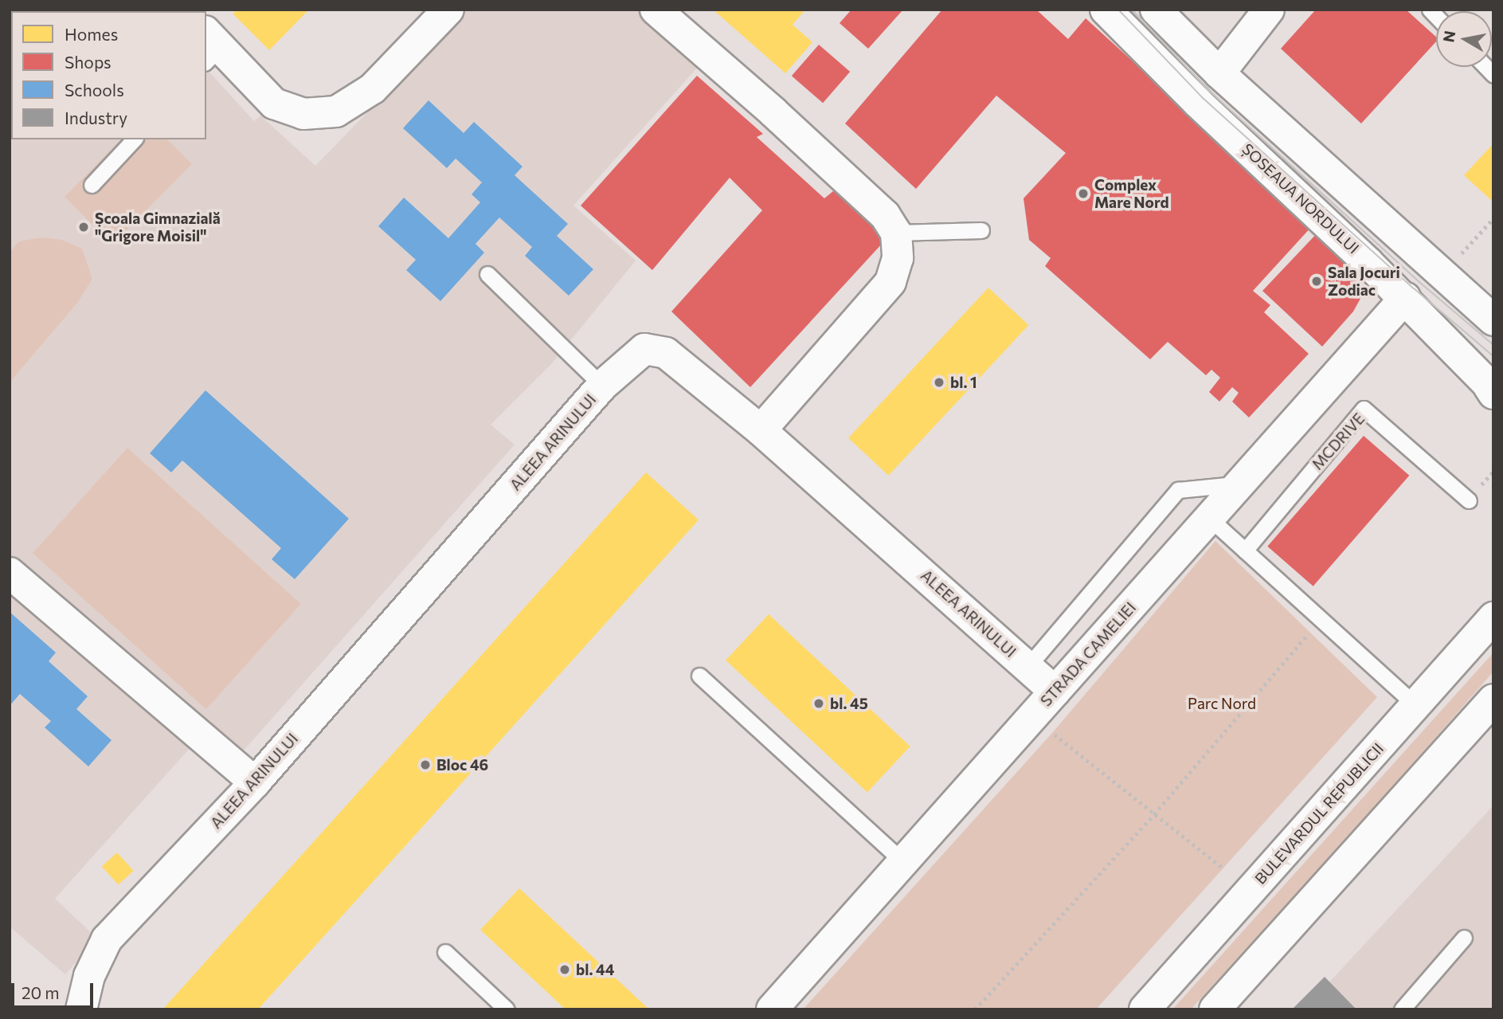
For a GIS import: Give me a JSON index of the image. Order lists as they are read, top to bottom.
{
  "streets": {
    "street": [
      "ȘOSEAUA NORDULUI",
      "ALEEA ARINULUI",
      "STRADA CAMELIEI",
      "BULEVARDUL REPUBLICII"
    ],
    "lane": ["MCDRIVE"]
  },
  "crossings": [
    ["ȘOSEAUA NORDULUI", "STRADA CAMELIEI"],
    ["ALEEA ARINULUI", "STRADA CAMELIEI"]
  ],
  "parks": ["Parc Nord"],
  "places": [
    "Complex Mare Nord",
    "Școala Gimnazială \"Grigore Moisil\"",
    "Sala Jocuri Zodiac",
    "bl. 1",
    "bl. 45",
    "Bloc 46",
    "bl. 44"
  ],
  "legend": [
    "Homes",
    "Shops",
    "Schools",
    "Industry"
  ],
  "scale_bar": "20 m",
  "north": "left"
}
